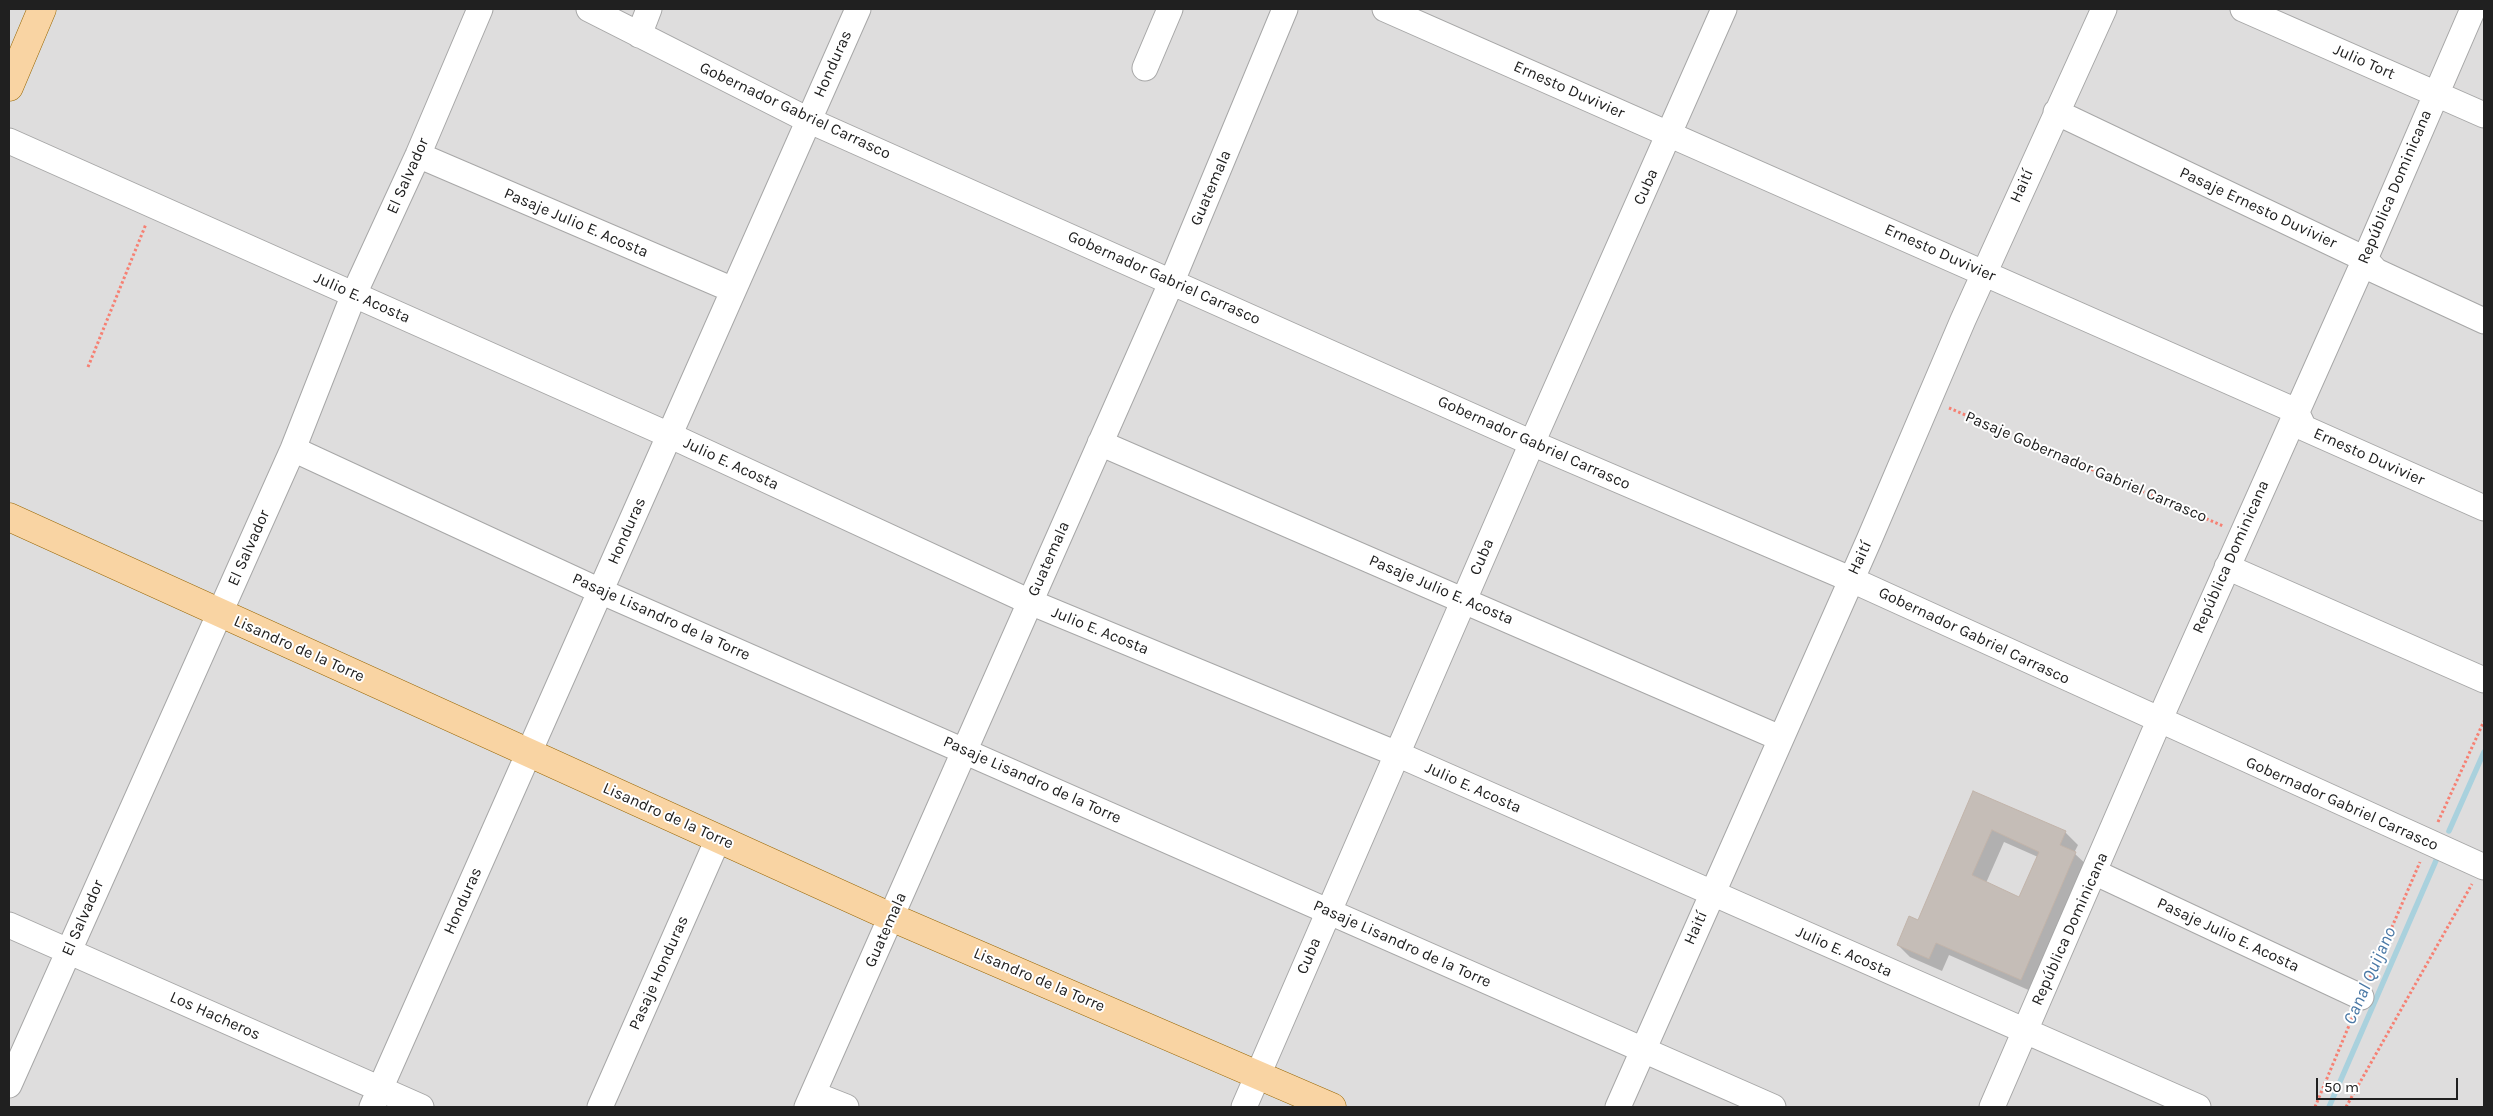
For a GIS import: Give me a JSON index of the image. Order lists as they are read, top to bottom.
{
  "streets": {
    "main road": ["Lisandro de la Torre"],
    "street": [
      "Julio Tort",
      "Honduras",
      "Ernesto Duvivier",
      "Gobernador Gabriel Carrasco",
      "El Salvador",
      "Haití",
      "Cuba",
      "República Dominicana",
      "Guatemala",
      "Pasaje Ernesto Duvivier",
      "Pasaje Julio E. Acosta",
      "Julio E. Acosta",
      "Pasaje Lisandro de la Torre",
      "Pasaje Honduras",
      "Los Hacheros"
    ],
    "path": ["Pasaje Gobernador Gabriel Carrasco"]
  },
  "crossings": [
    ["Julio Tort", "República Dominicana"],
    ["Honduras", "Gobernador Gabriel Carrasco"],
    ["Honduras", "Pasaje Julio E. Acosta"],
    ["Honduras", "Julio E. Acosta"],
    ["Honduras", "Pasaje Lisandro de la Torre"],
    ["Honduras", "Lisandro de la Torre"],
    ["Honduras", "Los Hacheros"],
    ["Ernesto Duvivier", "Haití"],
    ["Ernesto Duvivier", "Cuba"],
    ["Ernesto Duvivier", "República Dominicana"],
    ["Gobernador Gabriel Carrasco", "Haití"],
    ["Gobernador Gabriel Carrasco", "Cuba"],
    ["Gobernador Gabriel Carrasco", "República Dominicana"],
    ["Gobernador Gabriel Carrasco", "Guatemala"],
    ["El Salvador", "Pasaje Julio E. Acosta"],
    ["El Salvador", "Julio E. Acosta"],
    ["El Salvador", "Pasaje Lisandro de la Torre"],
    ["El Salvador", "Lisandro de la Torre"],
    ["El Salvador", "Los Hacheros"],
    ["Haití", "Pasaje Ernesto Duvivier"],
    ["Haití", "Pasaje Julio E. Acosta"],
    ["Haití", "Julio E. Acosta"],
    ["Haití", "Pasaje Gobernador Gabriel Carrasco"],
    ["Haití", "Pasaje Lisandro de la Torre"],
    ["Cuba", "Pasaje Julio E. Acosta"],
    ["Cuba", "Julio E. Acosta"],
    ["Cuba", "Pasaje Lisandro de la Torre"],
    ["Cuba", "Lisandro de la Torre"],
    ["República Dominicana", "Pasaje Ernesto Duvivier"],
    ["República Dominicana", "Pasaje Julio E. Acosta"],
    ["República Dominicana", "Julio E. Acosta"],
    ["República Dominicana", "Pasaje Gobernador Gabriel Carrasco"],
    ["Guatemala", "Pasaje Julio E. Acosta"],
    ["Guatemala", "Julio E. Acosta"],
    ["Guatemala", "Pasaje Lisandro de la Torre"],
    ["Guatemala", "Lisandro de la Torre"],
    ["Lisandro de la Torre", "Pasaje Honduras"]
  ],
  "water": ["Canal Quijano"],
  "scale_bar": "50 m"
}
